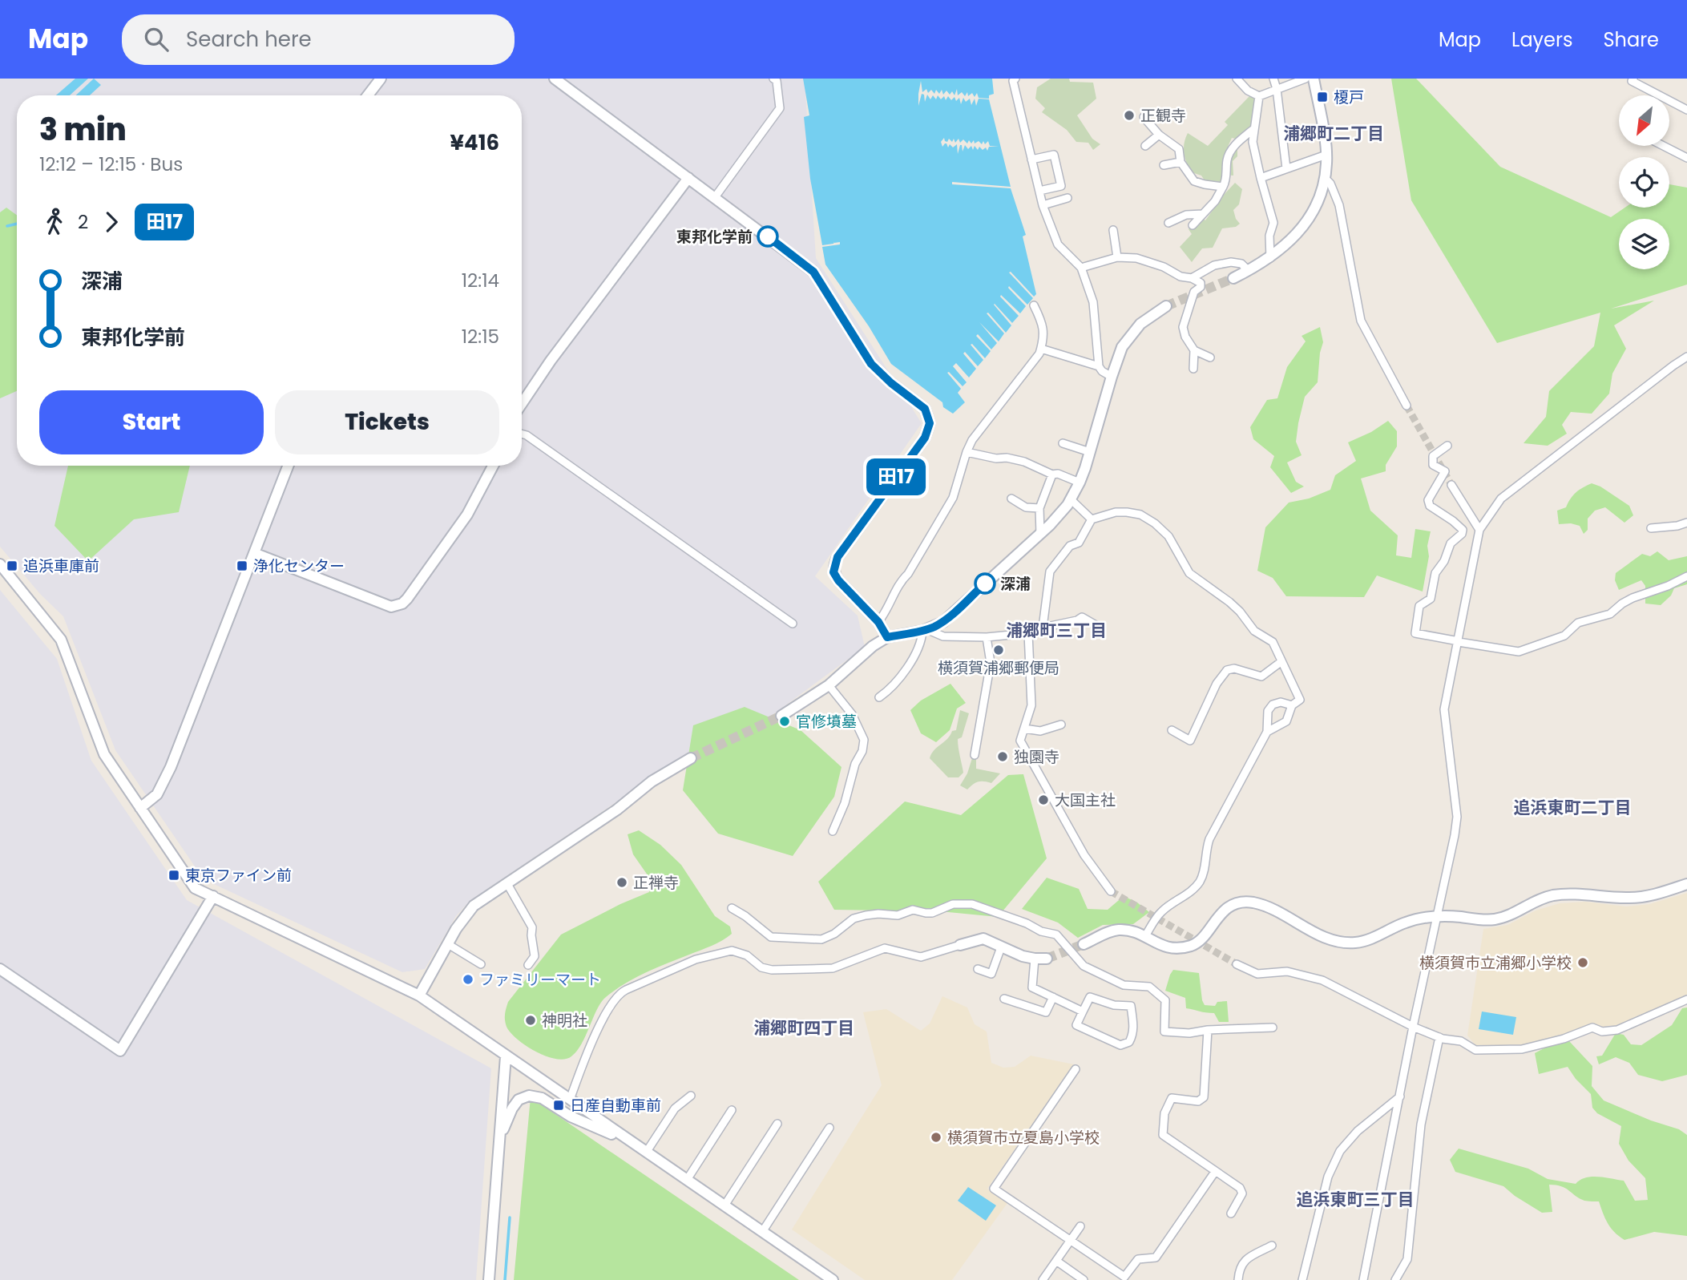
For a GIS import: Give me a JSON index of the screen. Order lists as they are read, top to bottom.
{
  "districts": [
    "浦郷町二丁目",
    "浦郷町三丁目",
    "追浜東町二丁目",
    "浦郷町四丁目",
    "追浜東町三丁目"
  ],
  "places": {
    "transit": [
      "榎戸",
      "追浜車庫前",
      "浄化センター",
      "東京ファイン前",
      "日産自動車前"
    ],
    "other": [
      "正観寺",
      "東邦化学前",
      "深浦",
      "横須賀浦郷郵便局",
      "官修墳墓",
      "独園寺",
      "大国主社",
      "正禅寺",
      "横須賀市立浦郷小学校",
      "ファミリーマート",
      "神明社",
      "横須賀市立夏島小学校"
    ]
  },
  "lines": ["bus line 田17"],
  "north": "bottom left",
  "page": {
    "header": "Map",
    "search": "Search here",
    "nav": ["Map", "Layers", "Share"],
    "on_map": "田17",
    "heading": ["3 min", "12:12 – 12:15 · Bus", "¥416"],
    "legs": ["2", "田17"],
    "list": [
      {
        "name": "深浦",
        "value": "12:14"
      },
      {
        "name": "東邦化学前",
        "value": "12:15"
      }
    ],
    "buttons": ["Start", "Tickets"]
  }
}
